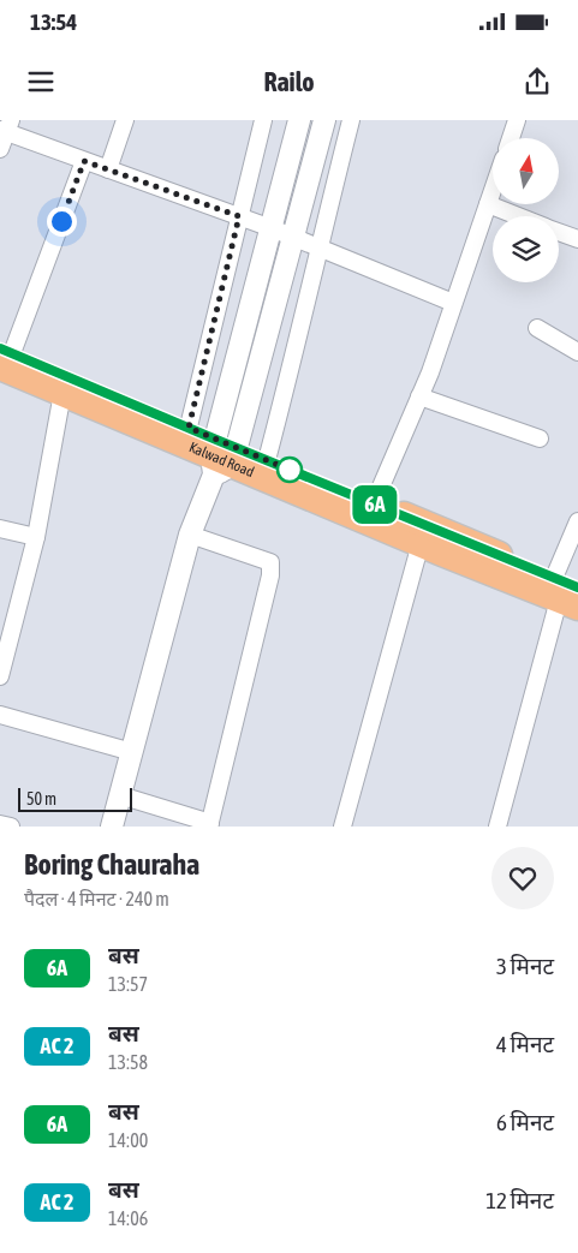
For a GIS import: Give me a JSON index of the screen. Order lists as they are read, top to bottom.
{
  "streets": {
    "main road": ["Kalwad Road"]
  },
  "lines": ["bus line 6A"],
  "scale_bar": "50 m",
  "north": "top",
  "page": {
    "status": "13:54",
    "header": "Railo",
    "on_map": "6A",
    "scale": "50 m",
    "heading": ["Boring Chauraha", "पैदल · 4 मिनट · 240 m"],
    "list": [
      {
        "mark": "6A",
        "name": "बस",
        "note": "13:57",
        "value": "3 मिनट"
      },
      {
        "mark": "AC 2",
        "name": "बस",
        "note": "13:58",
        "value": "4 मिनट"
      },
      {
        "mark": "6A",
        "name": "बस",
        "note": "14:00",
        "value": "6 मिनट"
      },
      {
        "mark": "AC 2",
        "name": "बस",
        "note": "14:06",
        "value": "12 मिनट"
      }
    ]
  }
}
